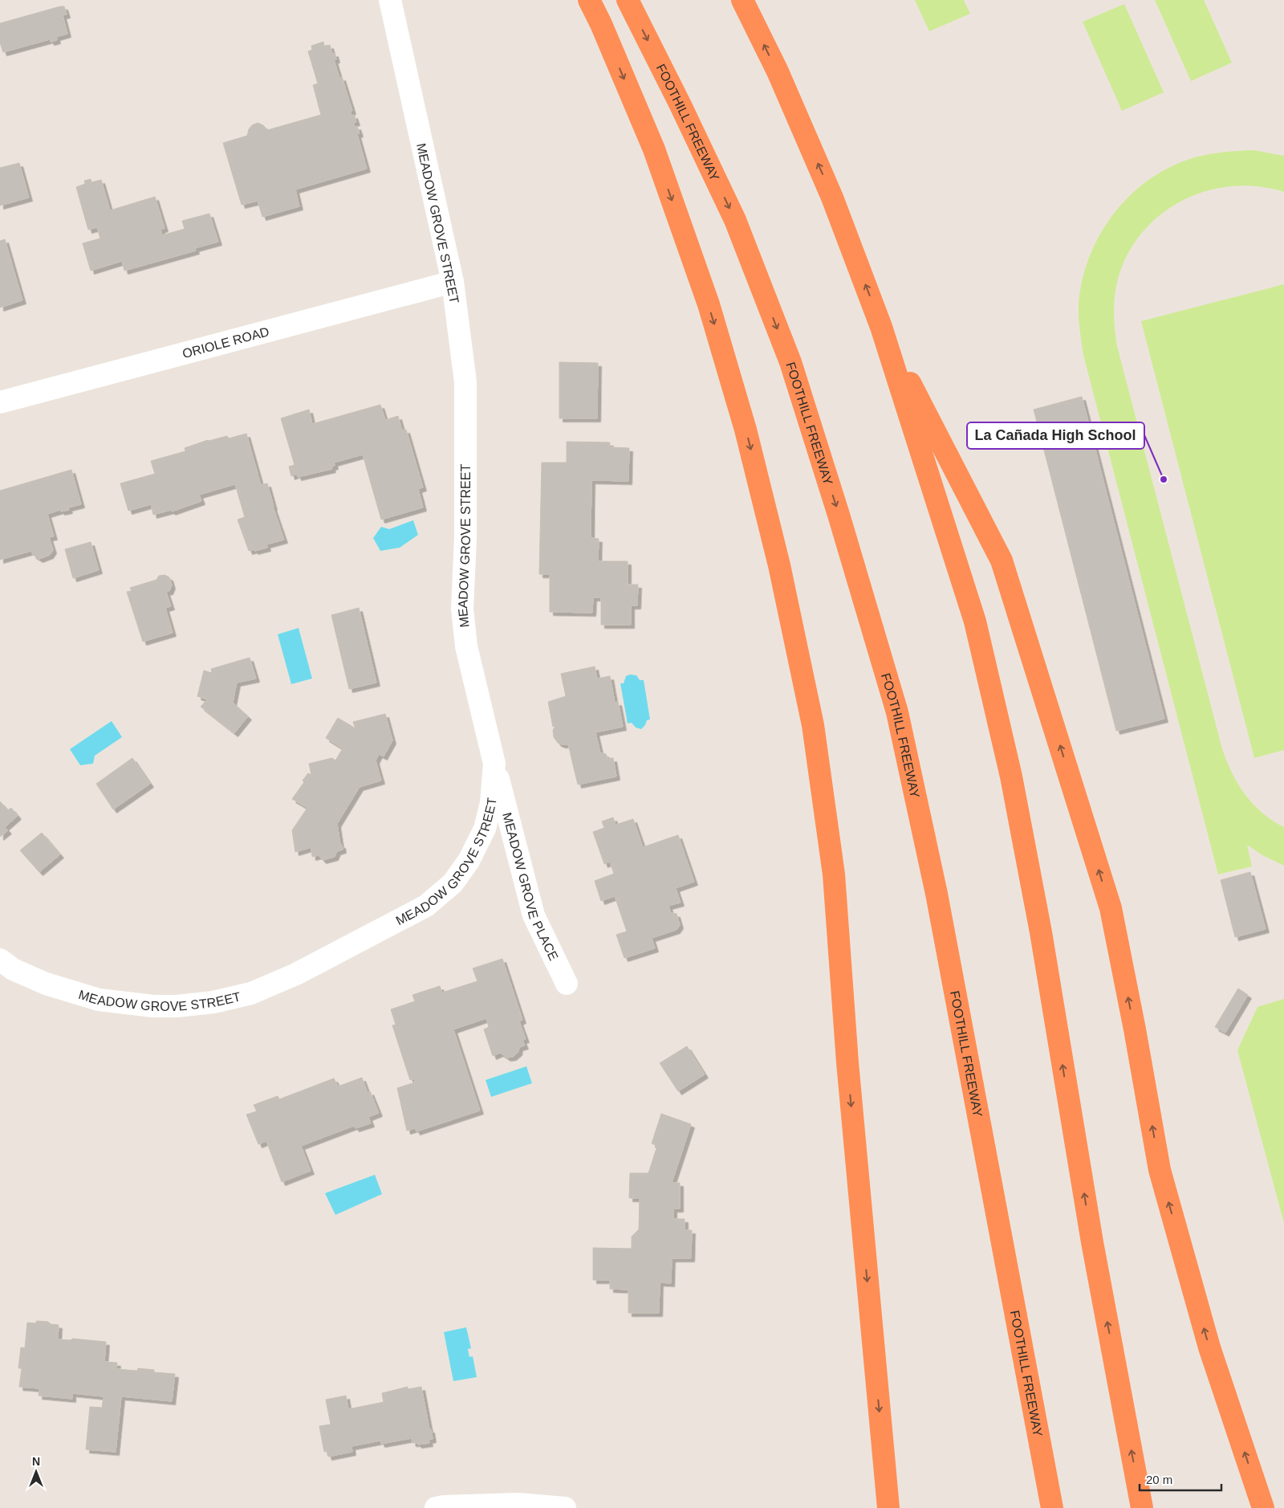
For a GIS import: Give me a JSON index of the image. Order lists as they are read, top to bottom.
{
  "streets": {
    "highway": ["FOOTHILL FREEWAY"],
    "street": ["MEADOW GROVE STREET", "ORIOLE ROAD", "MEADOW GROVE PLACE"]
  },
  "crossings": [
    ["MEADOW GROVE STREET", "ORIOLE ROAD"],
    ["MEADOW GROVE STREET", "MEADOW GROVE PLACE"]
  ],
  "places": ["La Cañada High School"],
  "scale_bar": "20 m",
  "north": "top"
}
